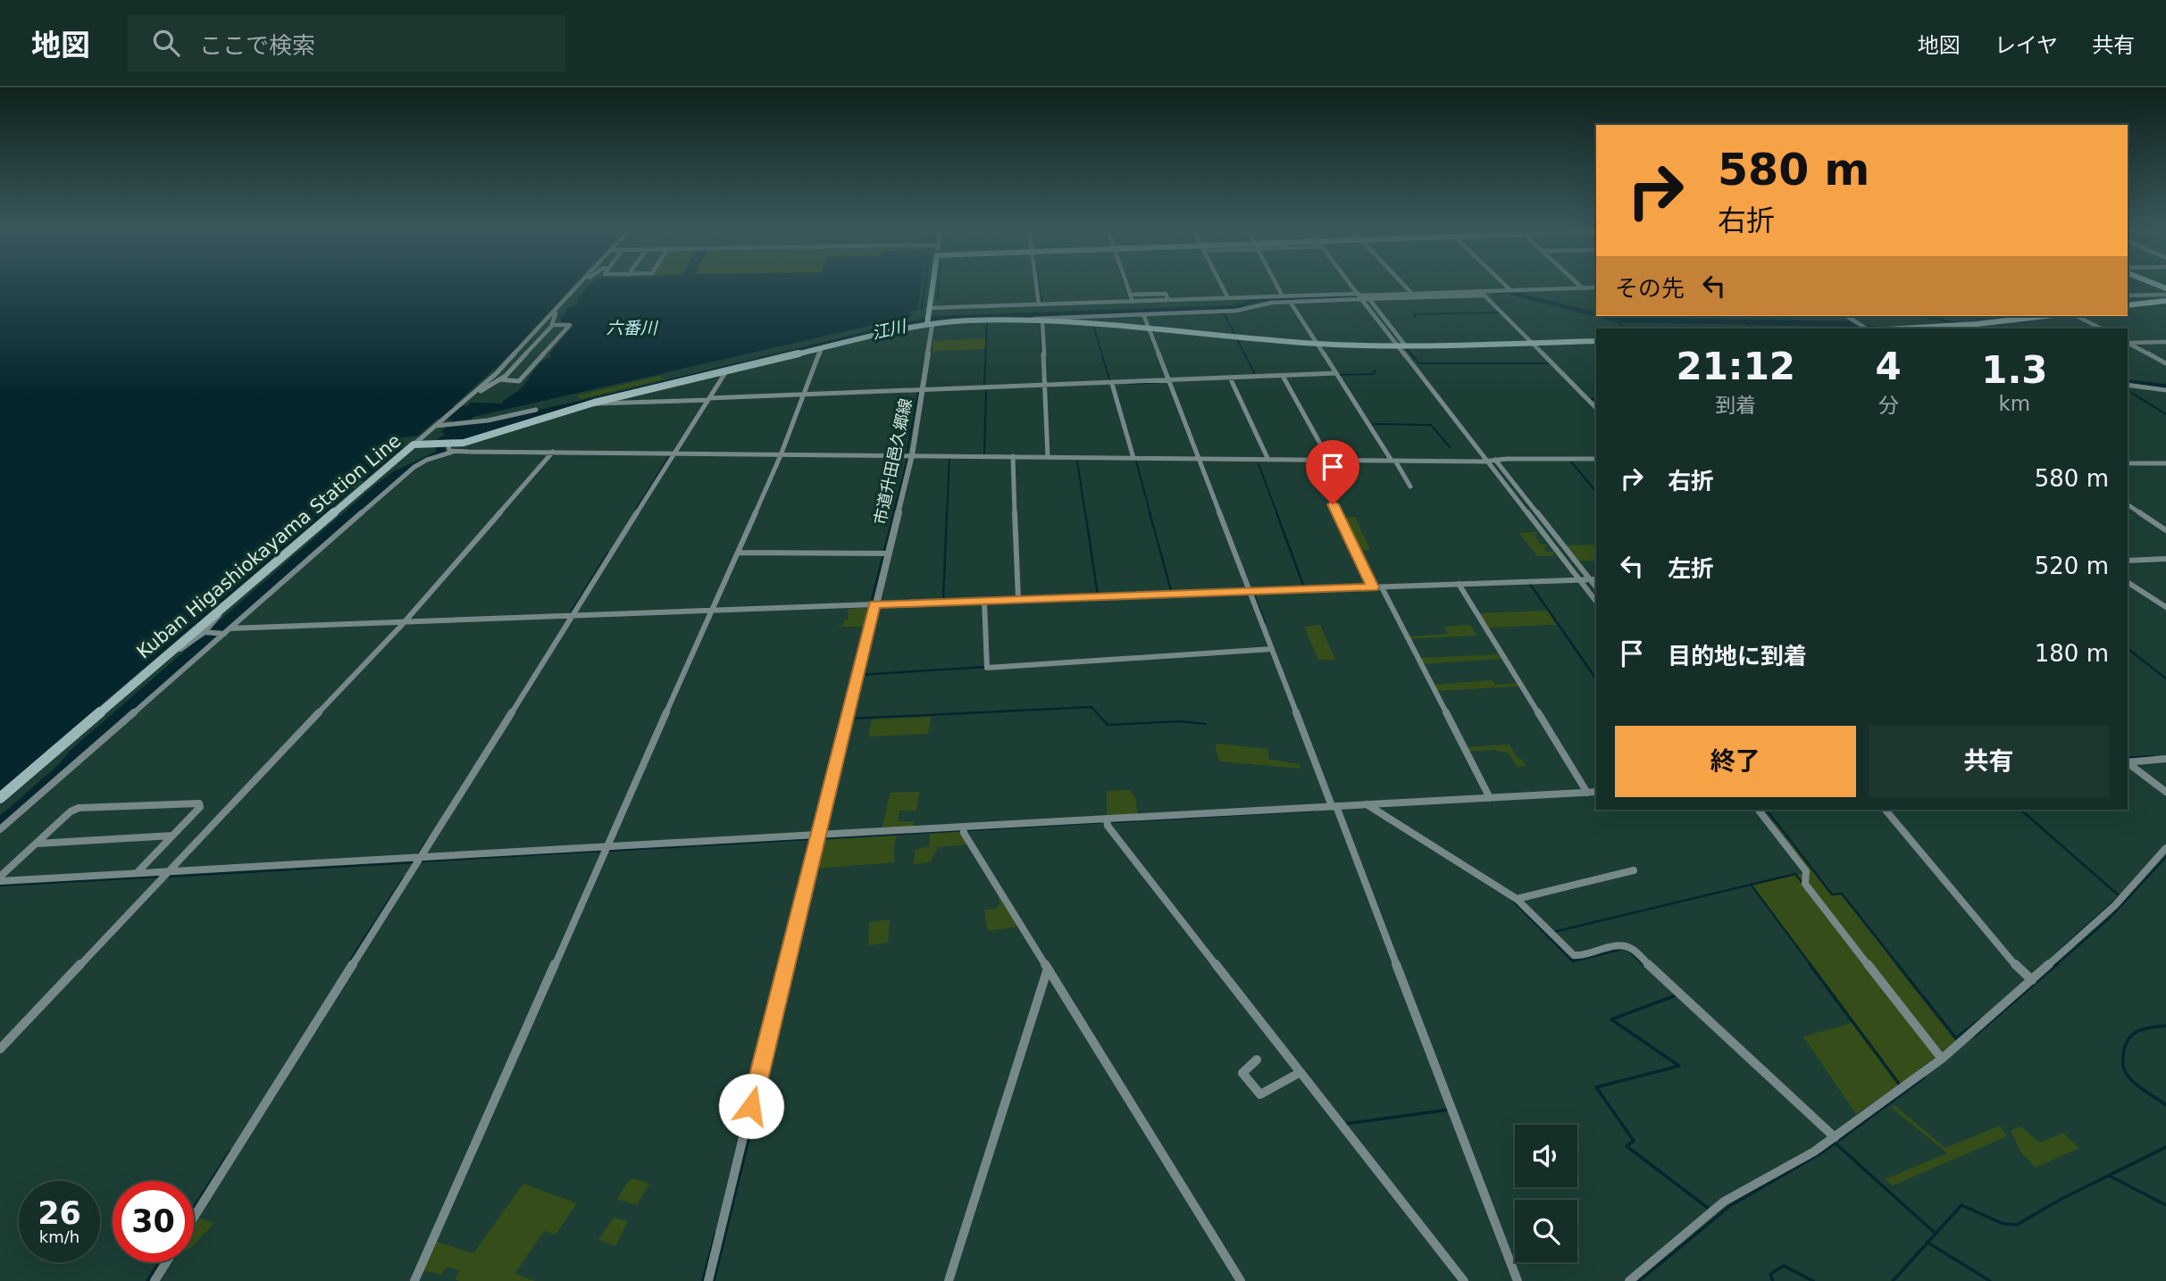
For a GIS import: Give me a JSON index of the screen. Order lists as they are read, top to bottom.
{
  "streets": {
    "main road": ["Kuban Higashiokayama Station Line"],
    "street": ["市道升田邑久郷線"]
  },
  "crossings": [
    ["市道升田邑久郷線", "Kuban Higashiokayama Station Line"]
  ],
  "water": ["六番川", "江川"],
  "page": {
    "header": "地図",
    "search": "ここで検索",
    "nav": ["地図", "レイヤ", "共有"],
    "turn": ["580 m", "右折"],
    "then": "その先",
    "eta": [
      "21:12",
      "到着",
      "4",
      "分",
      "1.3",
      "km"
    ],
    "list": [
      {
        "name": "右折",
        "value": "580 m"
      },
      {
        "name": "左折",
        "value": "520 m"
      },
      {
        "name": "目的地に到着",
        "value": "180 m"
      }
    ],
    "buttons": ["終了", "共有"],
    "speed": "26 km/h",
    "limit": "30"
  }
}
